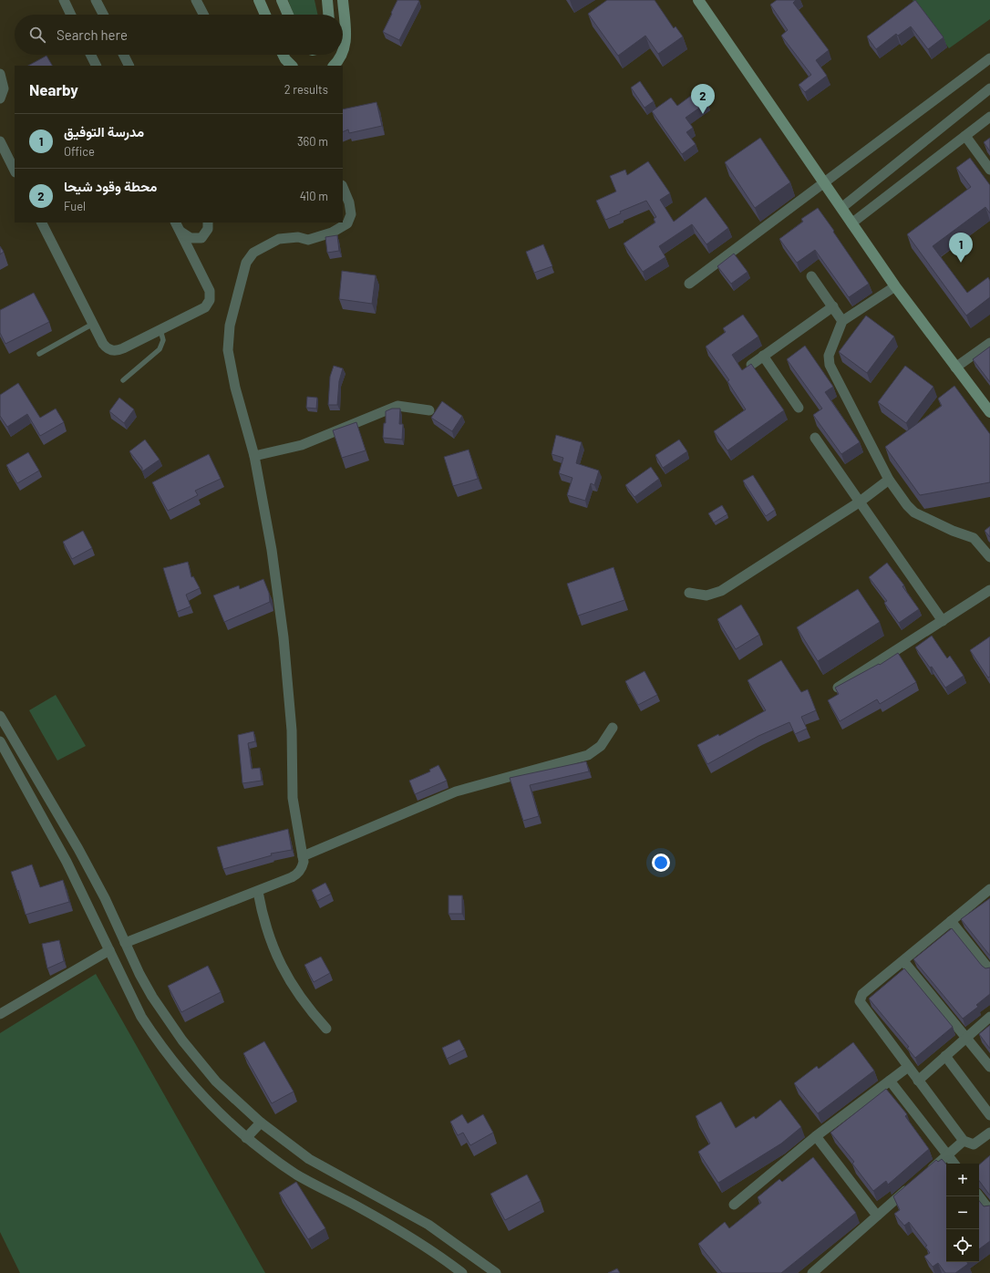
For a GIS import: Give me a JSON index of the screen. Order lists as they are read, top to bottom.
{
  "page": {
    "search": "Search here",
    "heading": ["Nearby", "2 results"],
    "pins": ["2", "1"],
    "list": [
      {
        "mark": "1",
        "name": "مدرسة التوفيق",
        "note": "Office",
        "value": "360 m"
      },
      {
        "mark": "2",
        "name": "محطة وقود شيحا",
        "note": "Fuel",
        "value": "410 m"
      }
    ],
    "map_buttons": ["+", "−"]
  }
}
